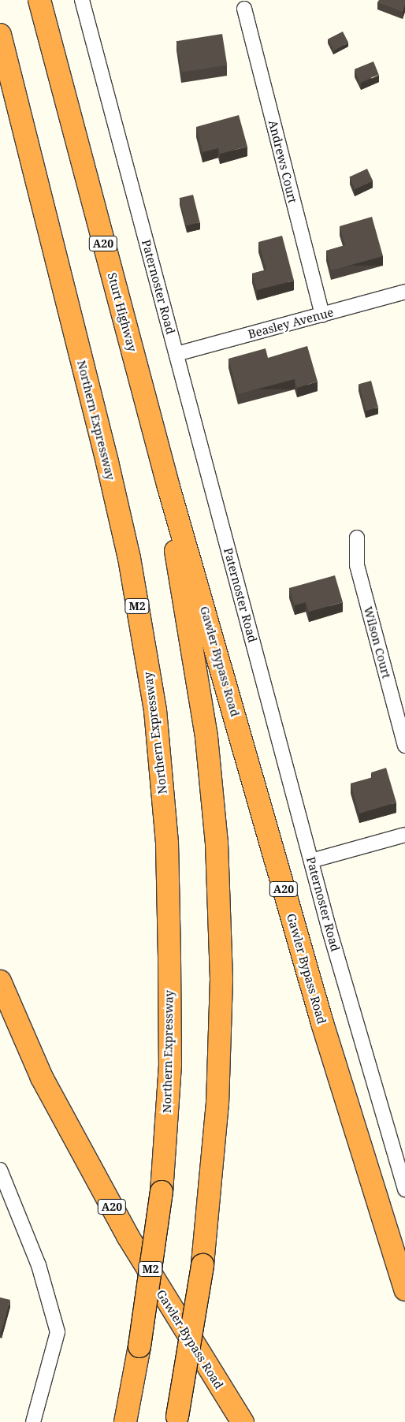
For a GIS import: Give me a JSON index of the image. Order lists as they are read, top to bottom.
{
  "streets": {
    "highway": [
      "A20",
      "Sturt Highway",
      "Northern Expressway",
      "M2",
      "Gawler Bypass Road"
    ],
    "street": [
      "Andrews Court",
      "Paternoster Road",
      "Beasley Avenue",
      "Wilson Court"
    ]
  },
  "crossings": [
    ["Andrews Court", "Beasley Avenue"],
    ["Paternoster Road", "Beasley Avenue"],
    ["Sturt Highway", "Gawler Bypass Road"]
  ]
}
